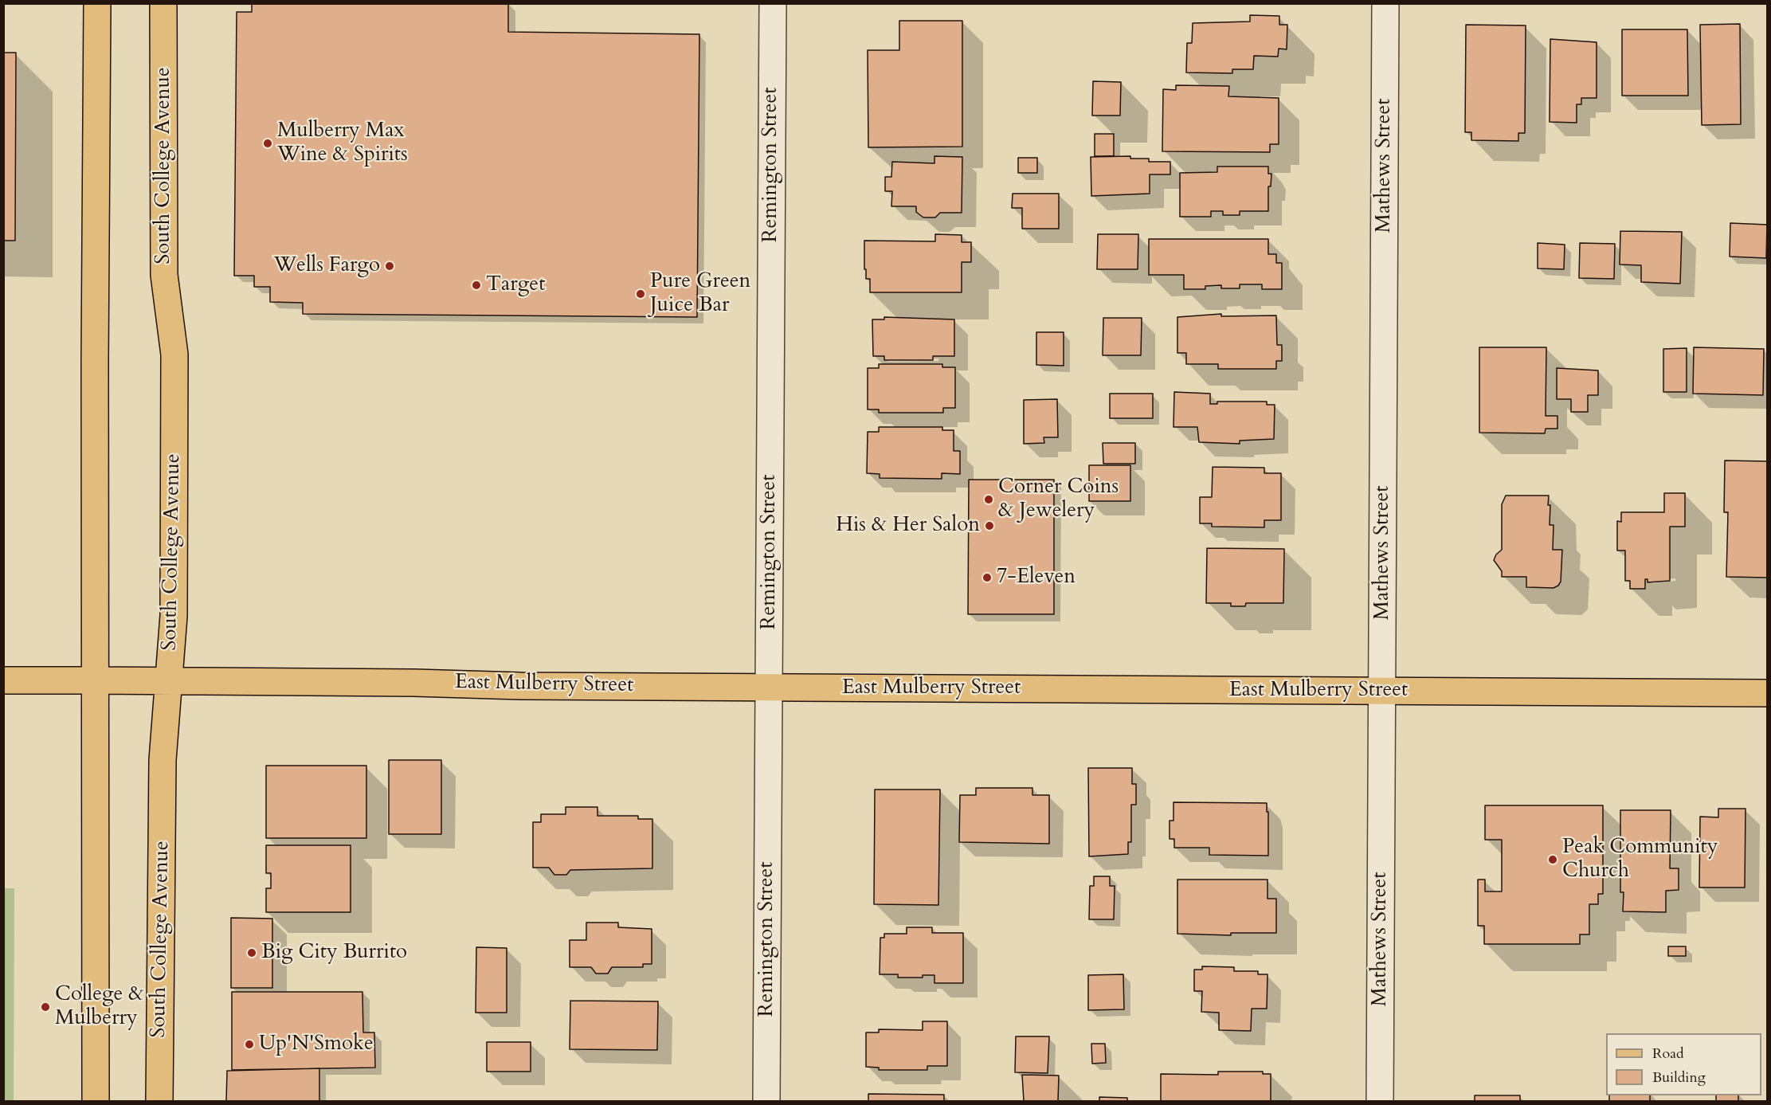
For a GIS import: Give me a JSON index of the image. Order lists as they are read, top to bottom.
{
  "streets": {
    "main road": ["South College Avenue", "East Mulberry Street"],
    "street": ["Remington Street", "Mathews Street"]
  },
  "crossings": [
    ["Remington Street", "East Mulberry Street"],
    ["South College Avenue", "East Mulberry Street"],
    ["Mathews Street", "East Mulberry Street"]
  ],
  "places": [
    "Mulberry Max Wine & Spirits",
    "Wells Fargo",
    "Target",
    "Pure Green Juice Bar",
    "Corner Coins & Jewelery",
    "His & Her Salon",
    "7-Eleven",
    "Peak Community Church",
    "Big City Burrito",
    "College & Mulberry",
    "Up'N'Smoke"
  ],
  "legend": ["Road", "Building"]
}
